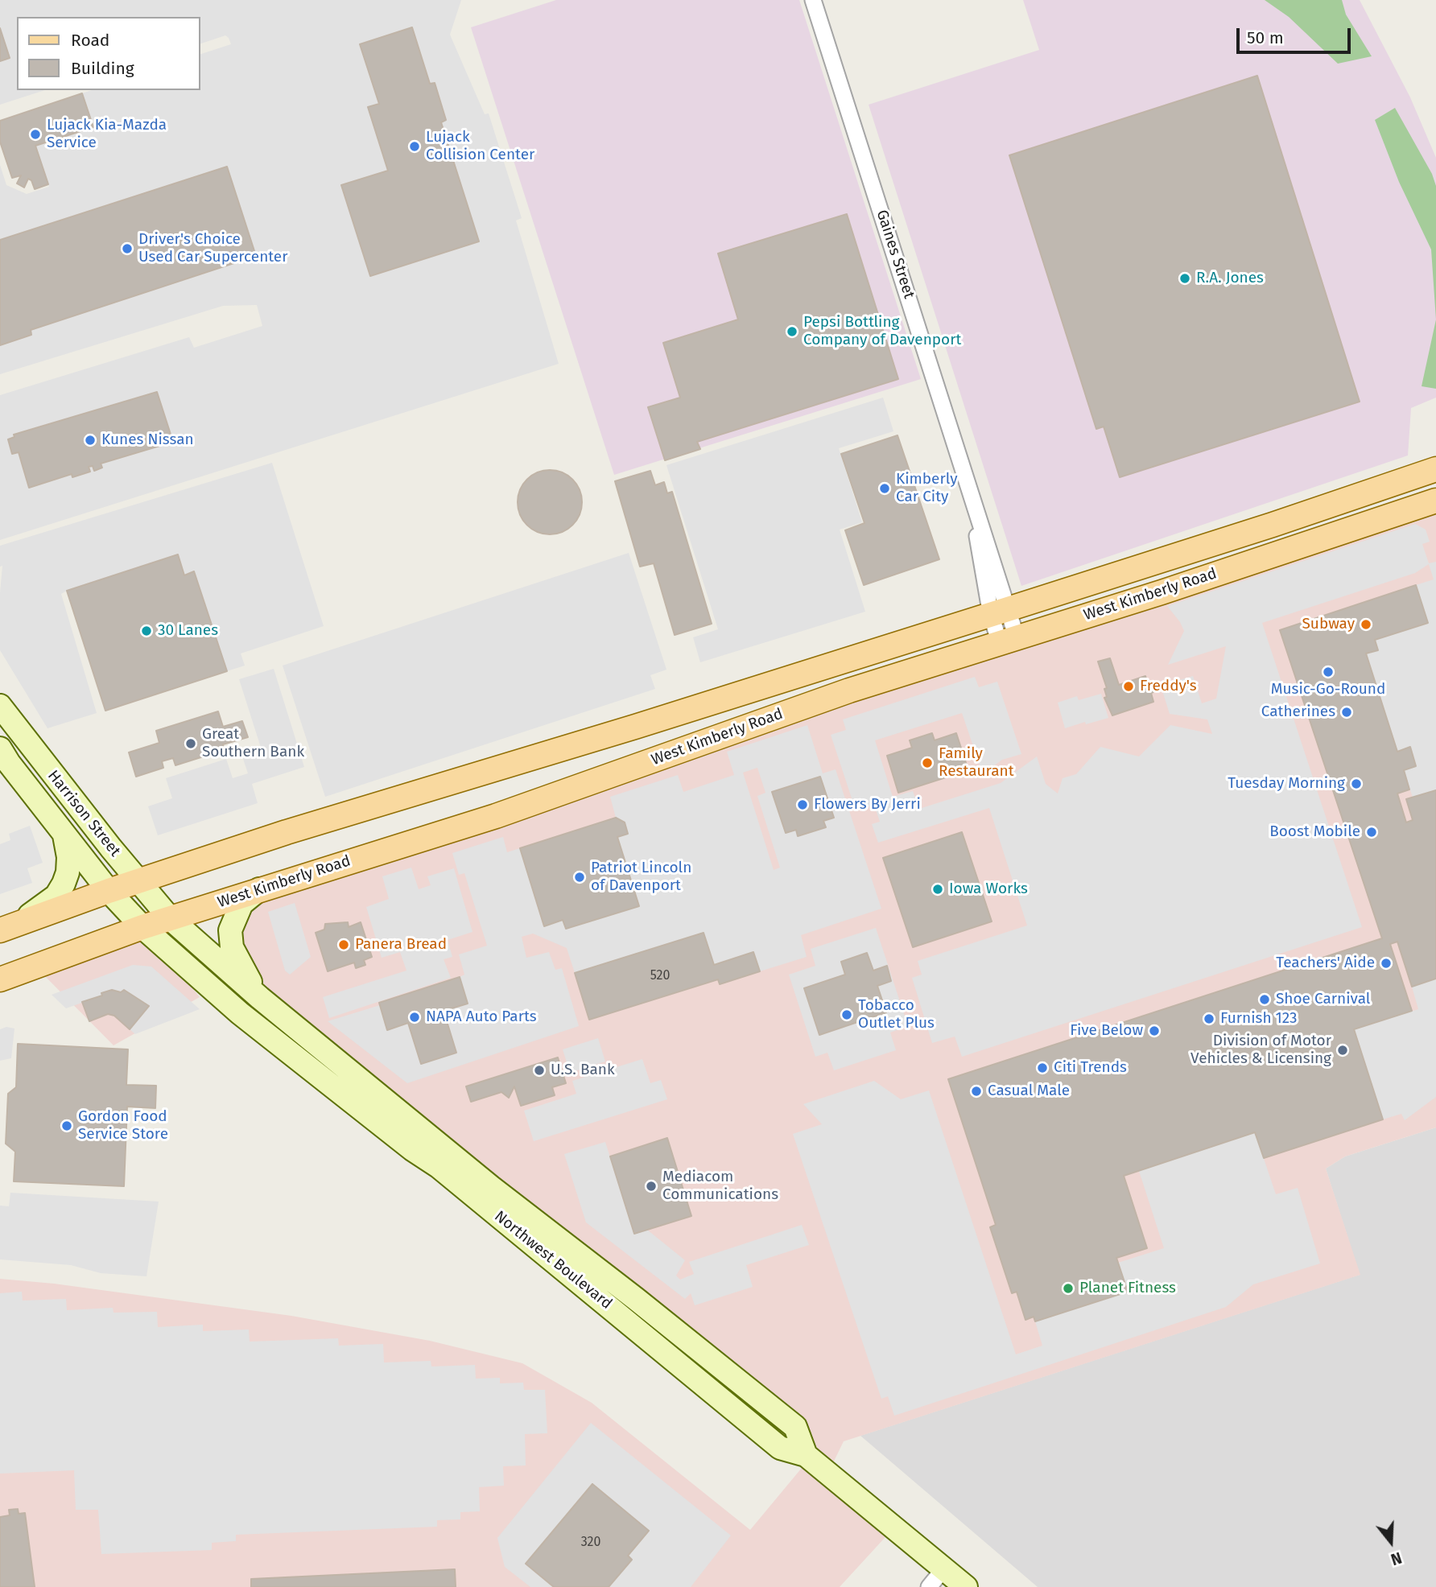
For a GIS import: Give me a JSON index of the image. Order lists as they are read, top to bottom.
{
  "streets": {
    "main road": ["West Kimberly Road", "Harrison Street", "Northwest Boulevard"],
    "street": ["Gaines Street"]
  },
  "crossings": [
    ["Gaines Street", "West Kimberly Road"],
    ["West Kimberly Road", "Harrison Street"],
    ["West Kimberly Road", "Northwest Boulevard"],
    ["Harrison Street", "Northwest Boulevard"]
  ],
  "places": [
    "Lujack Kia-Mazda Service",
    "Lujack Collision Center",
    "Driver's Choice Used Car Supercenter",
    "R.A. Jones",
    "Pepsi Bottling Company of Davenport",
    "Kunes Nissan",
    "Kimberly Car City",
    "Subway",
    "30 Lanes",
    "Music-Go-Round",
    "Freddy's",
    "Catherines",
    "Great Southern Bank",
    "Family Restaurant",
    "Tuesday Morning",
    "Flowers By Jerri",
    "Boost Mobile",
    "Patriot Lincoln of Davenport",
    "Iowa Works",
    "Panera Bread",
    "Teachers' Aide",
    "Shoe Carnival",
    "Tobacco Outlet Plus",
    "NAPA Auto Parts",
    "Furnish 123",
    "Five Below",
    "Division of Motor Vehicles & Licensing",
    "Citi Trends",
    "U.S. Bank",
    "Casual Male",
    "Gordon Food Service Store",
    "Mediacom Communications",
    "Planet Fitness"
  ],
  "house_numbers": ["520", "320"],
  "legend": ["Road", "Building"],
  "scale_bar": "50 m",
  "north": "bottom"
}
